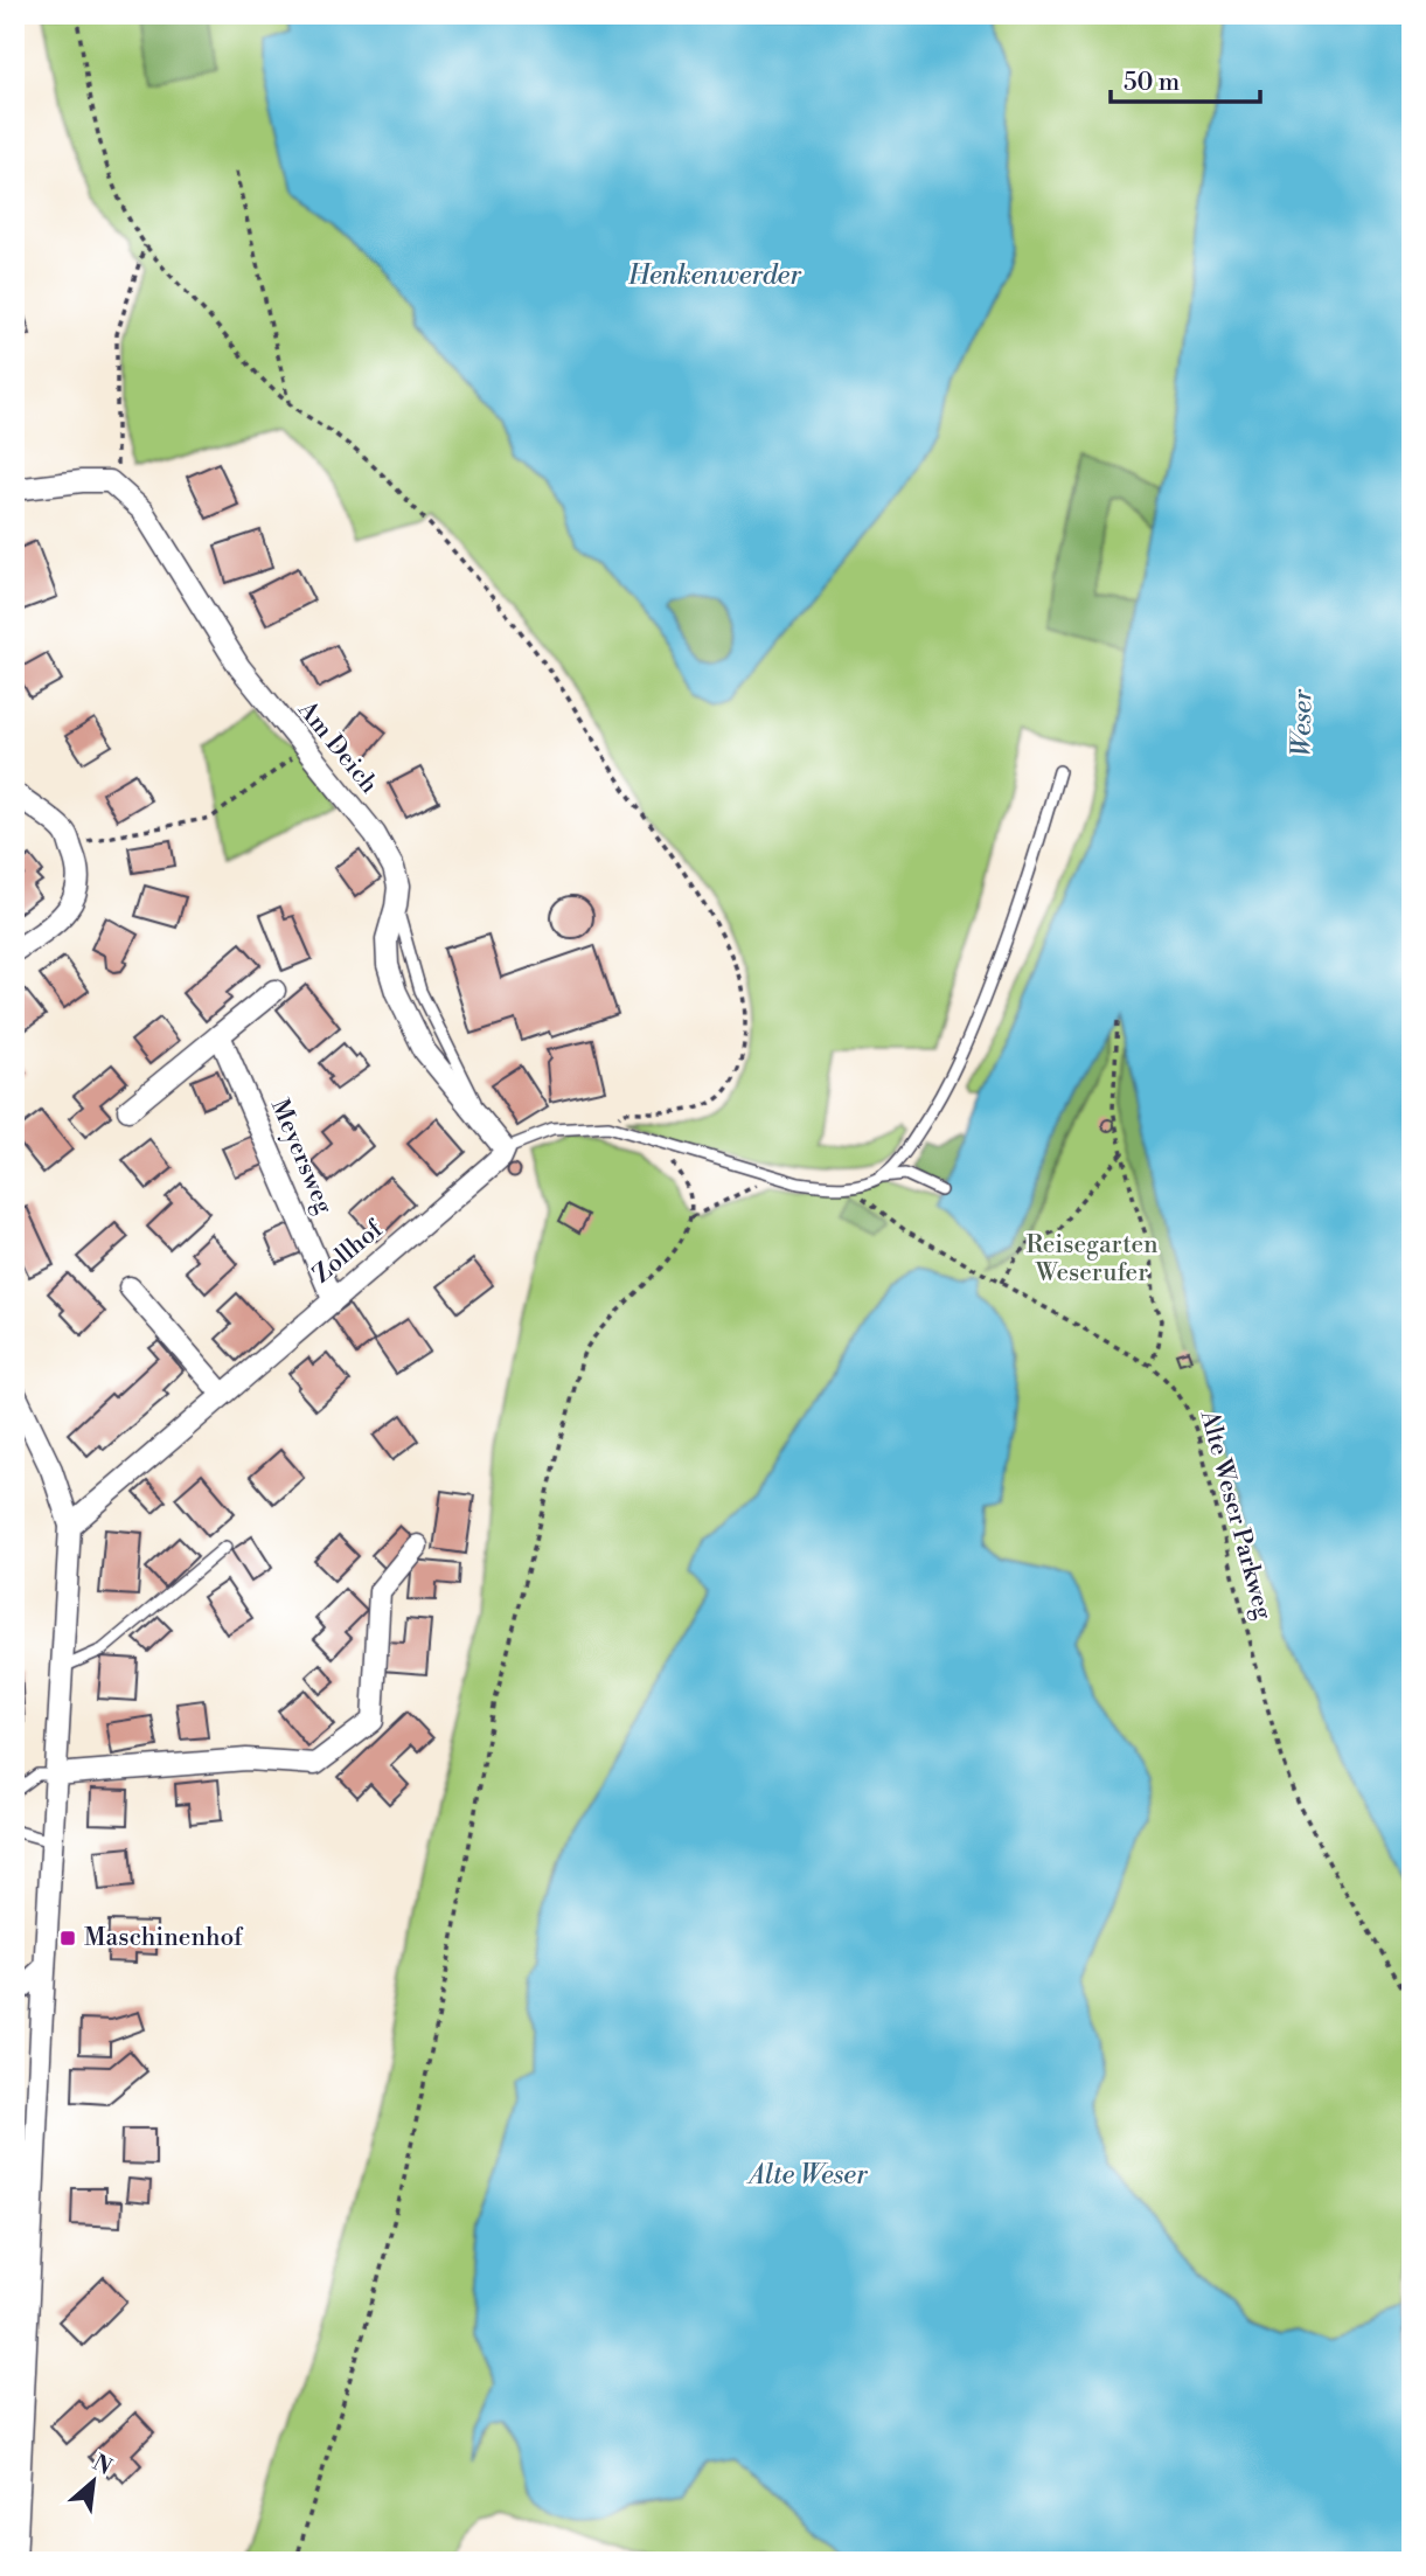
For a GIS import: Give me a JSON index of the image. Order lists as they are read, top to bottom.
{
  "streets": {
    "street": ["Am Deich", "Meyersweg", "Zollhof"],
    "path": ["Alte Weser Parkweg"]
  },
  "crossings": [
    ["Am Deich", "Zollhof"],
    ["Meyersweg", "Zollhof"]
  ],
  "water": ["Henkenwerder", "Weser", "Alte Weser"],
  "parks": ["Reisegarten Weserufer"],
  "places": {
    "transit": ["Maschinenhof"]
  },
  "scale_bar": "50 m",
  "north": "top right"
}
